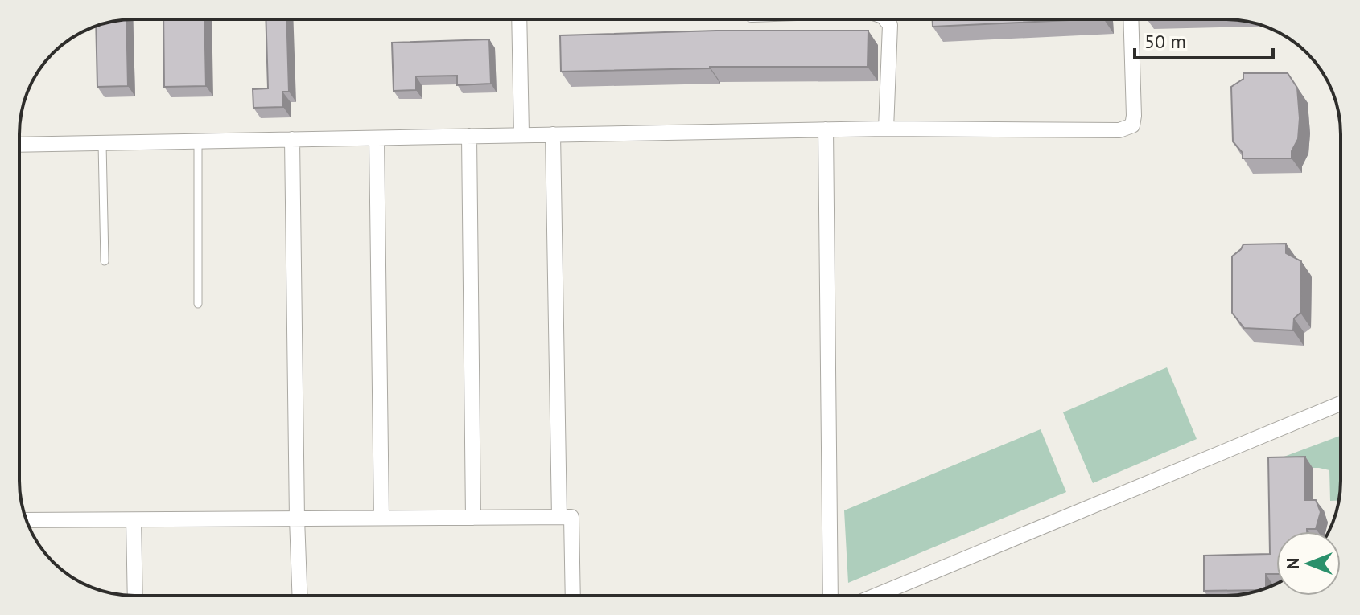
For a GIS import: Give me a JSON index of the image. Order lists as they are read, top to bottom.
{
  "scale_bar": "50 m",
  "north": "left"
}
